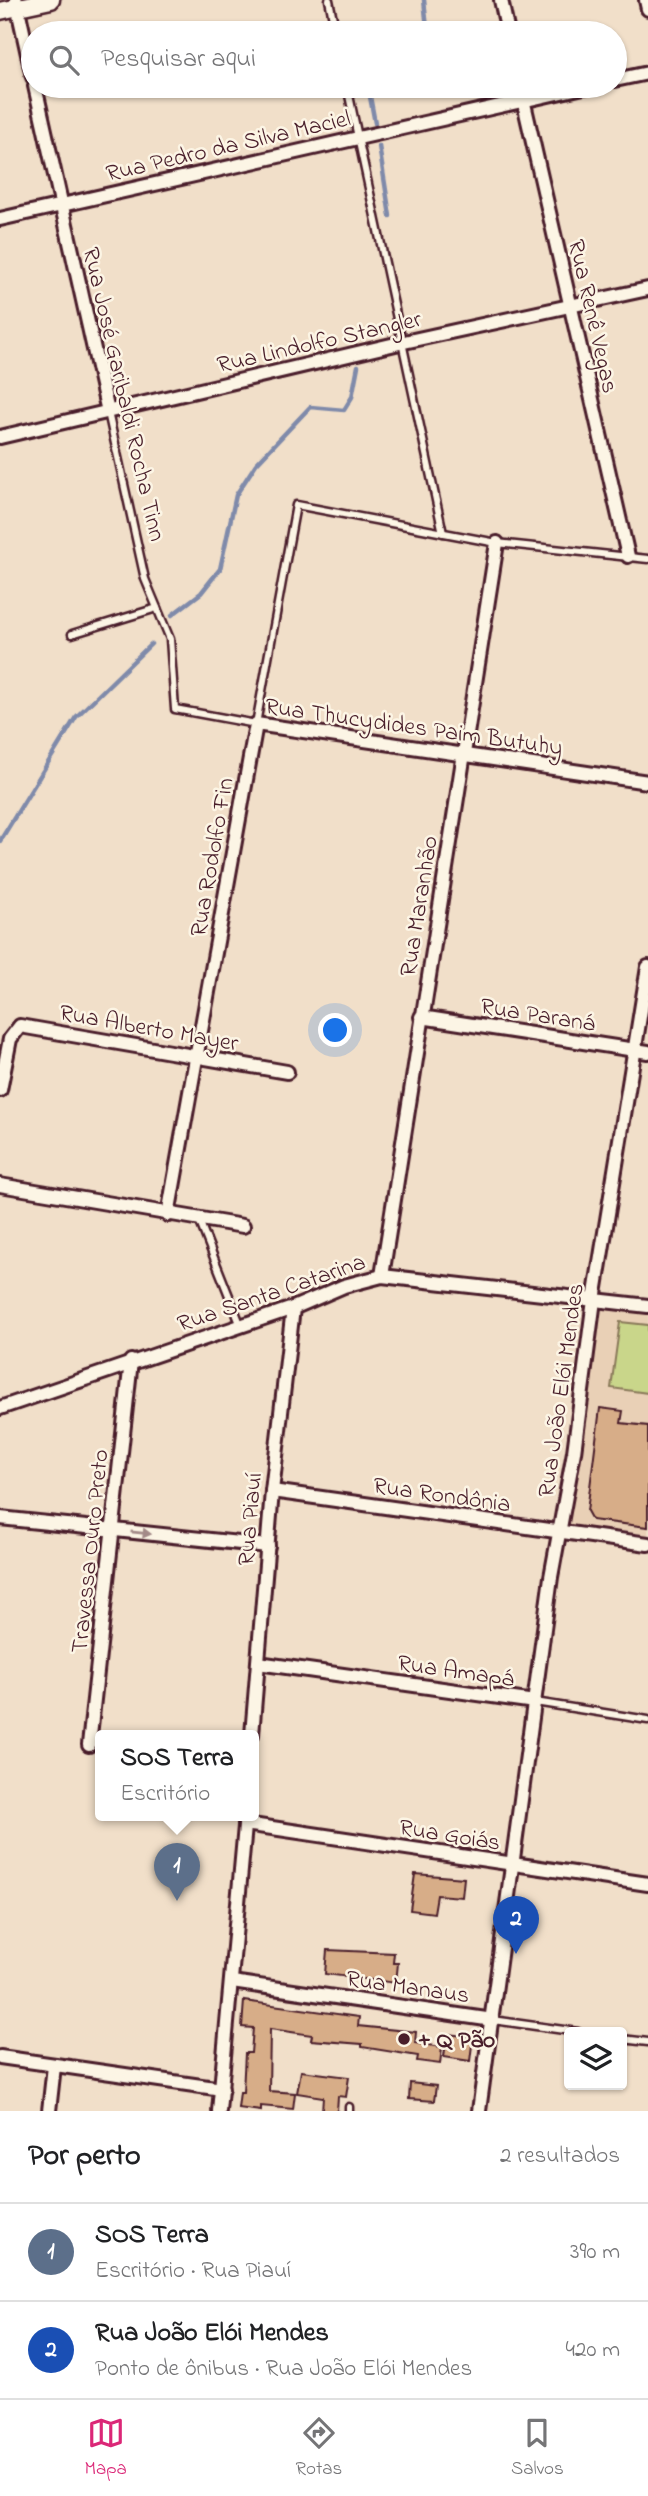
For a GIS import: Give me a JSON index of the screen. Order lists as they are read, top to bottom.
{
  "streets": {
    "street": [
      "Rua Pedro da Silva Maciel",
      "Rua Renê Vegas",
      "Rua Lindolfo Stangler",
      "Rua José Garibaldi Rocha Tinn",
      "Rua Thucydides Paim Butuhy",
      "Rua Rodolfo Fin",
      "Rua Maranhão",
      "Rua Paraná",
      "Rua Alberto Mayer",
      "Rua Santa Catarina",
      "Rua João Elói Mendes",
      "Rua Rondônia",
      "Rua Piauí",
      "Travessa Ouro Preto",
      "Rua Amapá",
      "Rua Goiás",
      "Rua Manaus"
    ]
  },
  "crossings": [
    ["Rua Pedro da Silva Maciel", "Rua Renê Vegas"],
    ["Rua Pedro da Silva Maciel", "Rua José Garibaldi Rocha Tinn"],
    ["Rua Renê Vegas", "Rua Lindolfo Stangler"],
    ["Rua Lindolfo Stangler", "Rua José Garibaldi Rocha Tinn"],
    ["Rua José Garibaldi Rocha Tinn", "Rua Thucydides Paim Butuhy"],
    ["Rua Thucydides Paim Butuhy", "Rua Rodolfo Fin"],
    ["Rua Thucydides Paim Butuhy", "Rua Maranhão"],
    ["Rua Rodolfo Fin", "Rua Alberto Mayer"],
    ["Rua Maranhão", "Rua Paraná"],
    ["Rua Maranhão", "Rua Santa Catarina"],
    ["Rua Paraná", "Rua João Elói Mendes"],
    ["Rua Santa Catarina", "Rua João Elói Mendes"],
    ["Rua Santa Catarina", "Rua Piauí"],
    ["Rua Santa Catarina", "Travessa Ouro Preto"],
    ["Rua João Elói Mendes", "Rua Rondônia"],
    ["Rua João Elói Mendes", "Rua Amapá"],
    ["Rua João Elói Mendes", "Rua Goiás"],
    ["Rua João Elói Mendes", "Rua Manaus"],
    ["Rua Rondônia", "Rua Piauí"],
    ["Rua Piauí", "Rua Amapá"]
  ],
  "places": ["+ Q Pão"],
  "page": {
    "search": "Pesquisar aqui",
    "popup": ["SOS Terra", "Escritório"],
    "pins": ["1", "2"],
    "heading": ["Por perto", "2 resultados"],
    "list": [
      {
        "mark": "1",
        "name": "SOS Terra",
        "note": "Escritório · Rua Piauí",
        "value": "390 m"
      },
      {
        "mark": "2",
        "name": "Rua João Elói Mendes",
        "note": "Ponto de ônibus · Rua João Elói Mendes",
        "value": "420 m"
      }
    ],
    "nav": ["Mapa", "Rotas", "Salvos"]
  }
}
